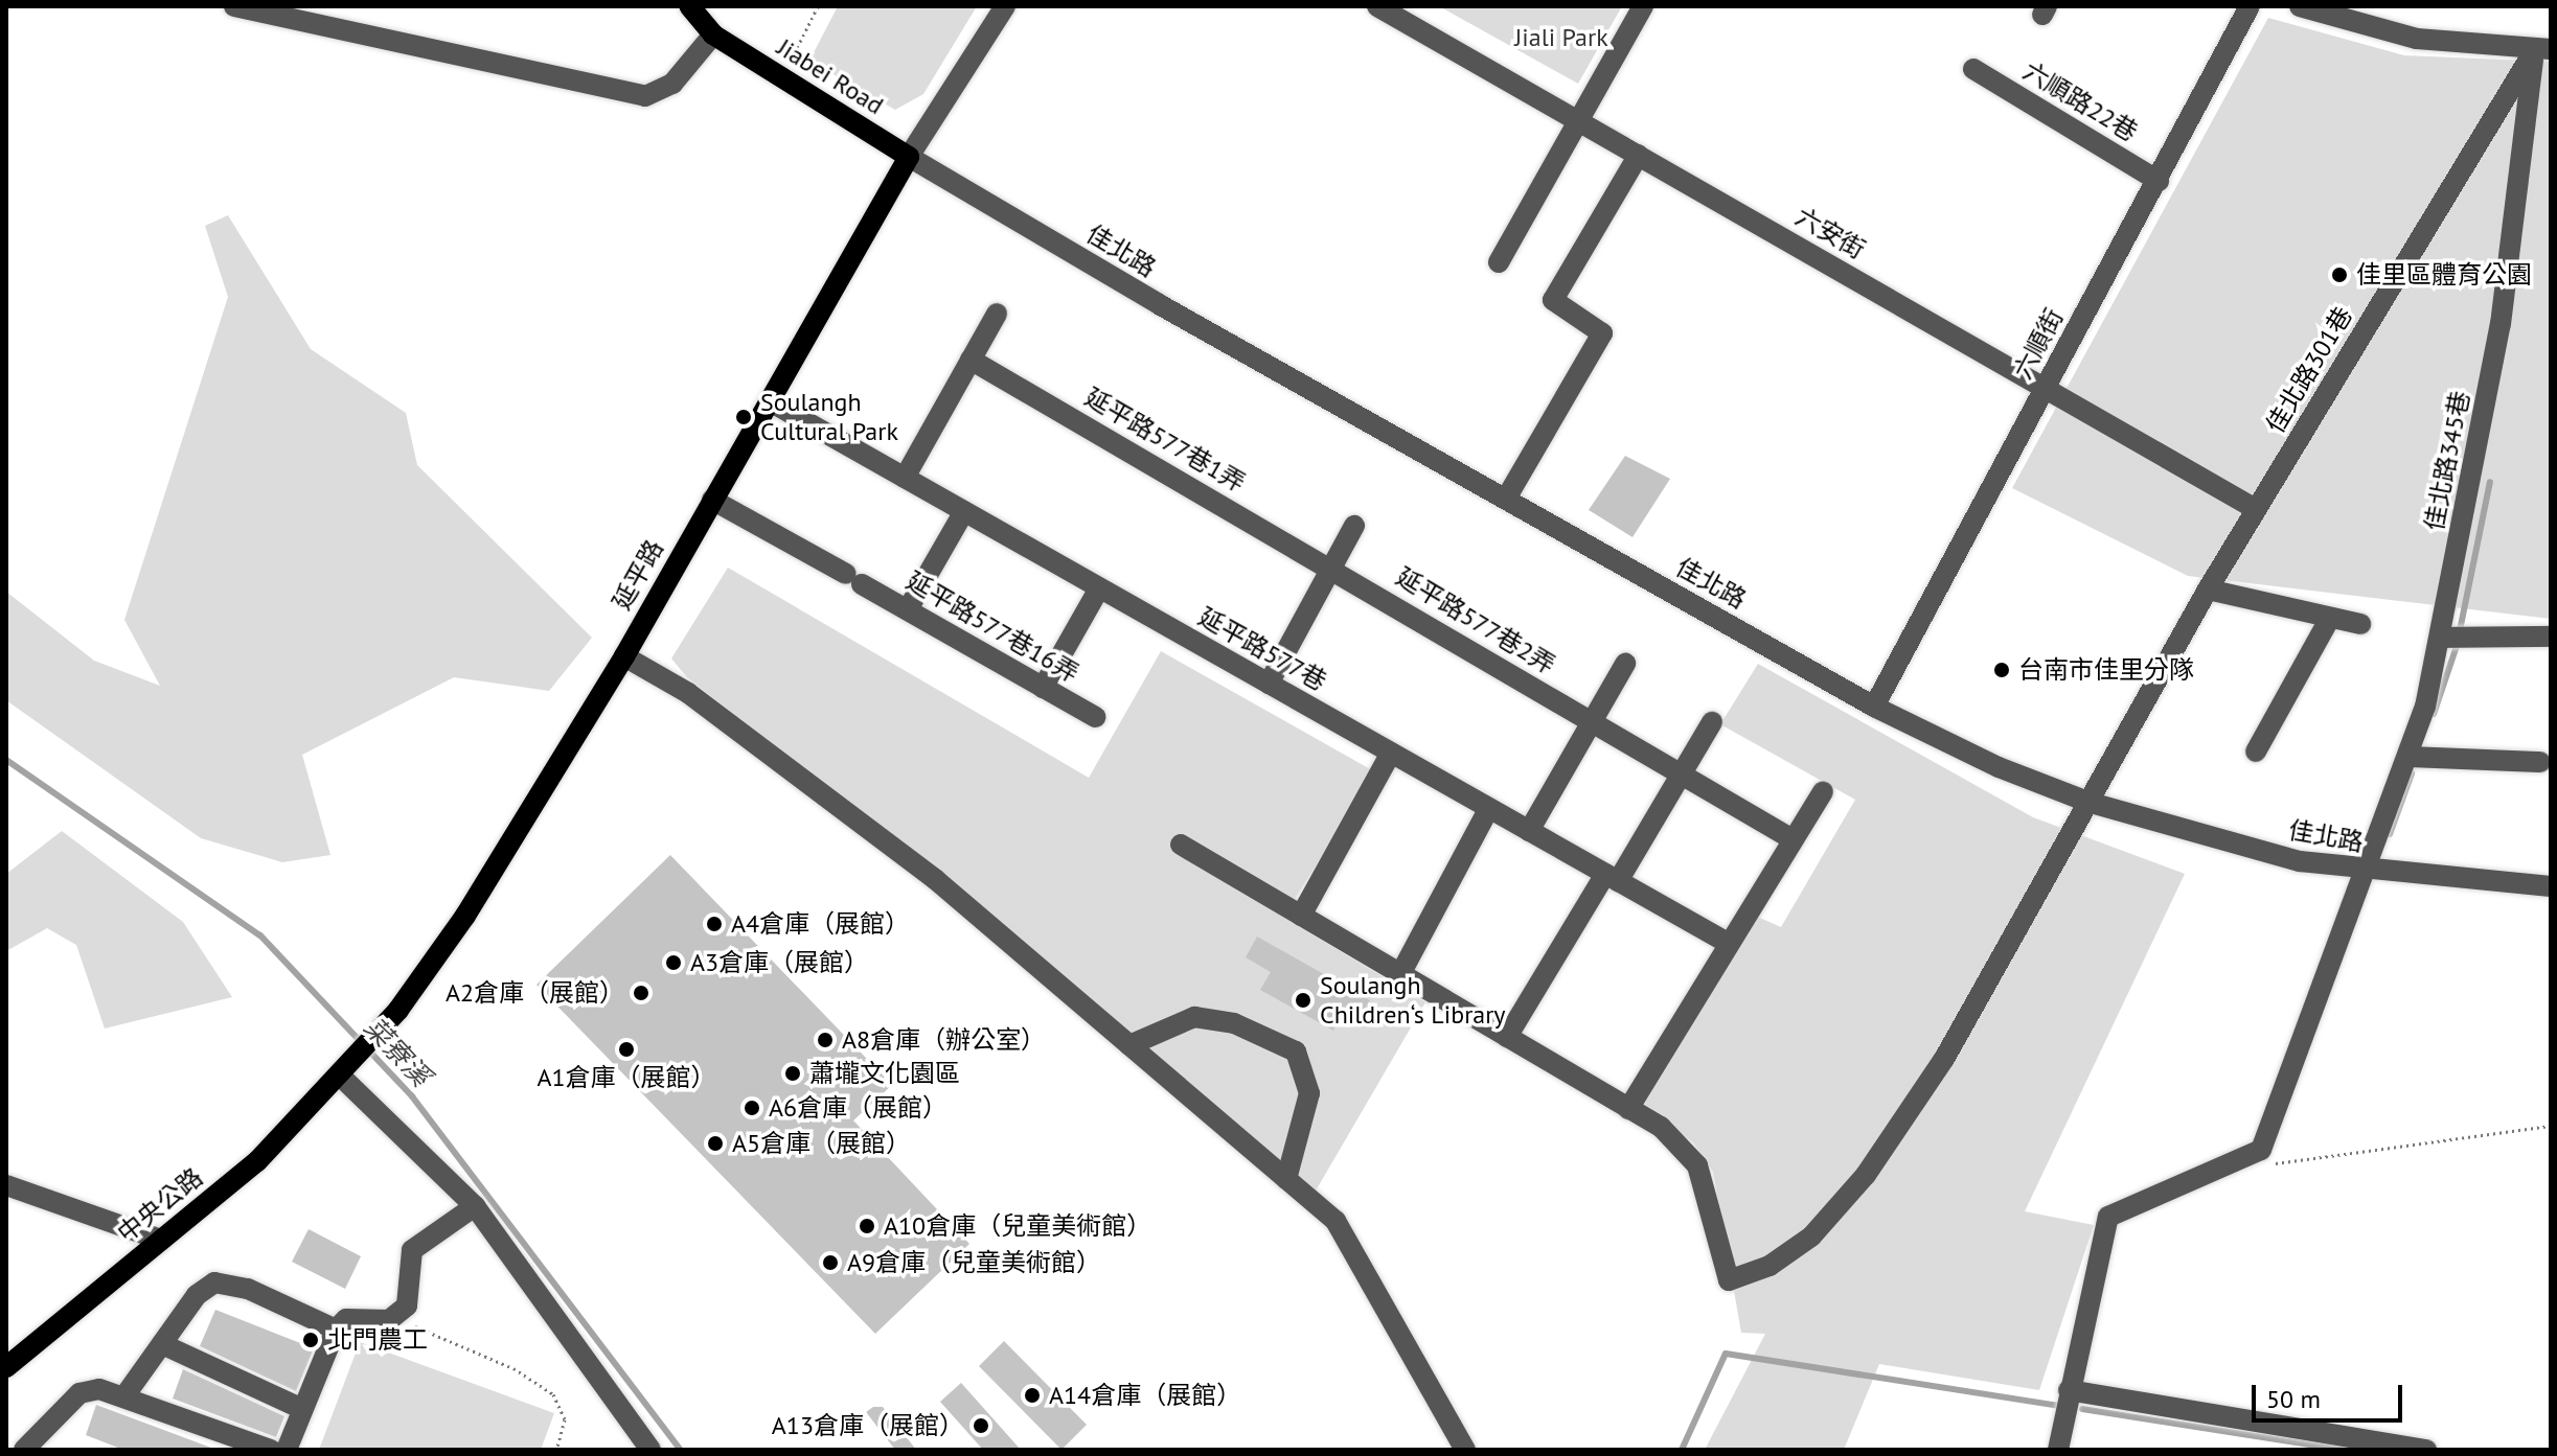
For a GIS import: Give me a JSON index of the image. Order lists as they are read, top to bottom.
{
  "streets": {
    "main road": ["Jiabei Road", "延平路", "中央公路"],
    "street": [
      "六順路22巷",
      "六安街",
      "佳北路",
      "六順街",
      "佳北路301巷",
      "延平路577巷1弄",
      "佳北路345巷",
      "延平路577巷2弄",
      "延平路577巷16弄",
      "延平路577巷"
    ]
  },
  "crossings": [
    ["Jiabei Road", "佳北路"],
    ["Jiabei Road", "延平路"],
    ["六順路22巷", "六順街"],
    ["六安街", "六順街"],
    ["六安街", "佳北路301巷"],
    ["佳北路", "六順街"],
    ["佳北路", "佳北路301巷"],
    ["佳北路", "佳北路345巷"],
    ["佳北路", "延平路"],
    ["佳北路301巷", "佳北路345巷"],
    ["延平路577巷1弄", "延平路577巷2弄"],
    ["延平路", "延平路577巷16弄"],
    ["延平路", "延平路577巷"],
    ["延平路", "中央公路"]
  ],
  "water": ["菜寮溪"],
  "parks": ["Jiali Park"],
  "places": [
    "佳里區體育公園",
    "Soulangh Cultural Park",
    "台南市佳里分隊",
    "A4倉庫（展館）",
    "A3倉庫（展館）",
    "A2倉庫（展館）",
    "Soulangh Children‘s Library",
    "A8倉庫（辦公室）",
    "A1倉庫（展館）",
    "蕭壠文化園區",
    "A6倉庫（展館）",
    "A5倉庫（展館）",
    "A10倉庫（兒童美術館）",
    "A9倉庫（兒童美術館）",
    "北門農工",
    "A14倉庫（展館）",
    "A13倉庫（展館）"
  ],
  "scale_bar": "50 m"
}
